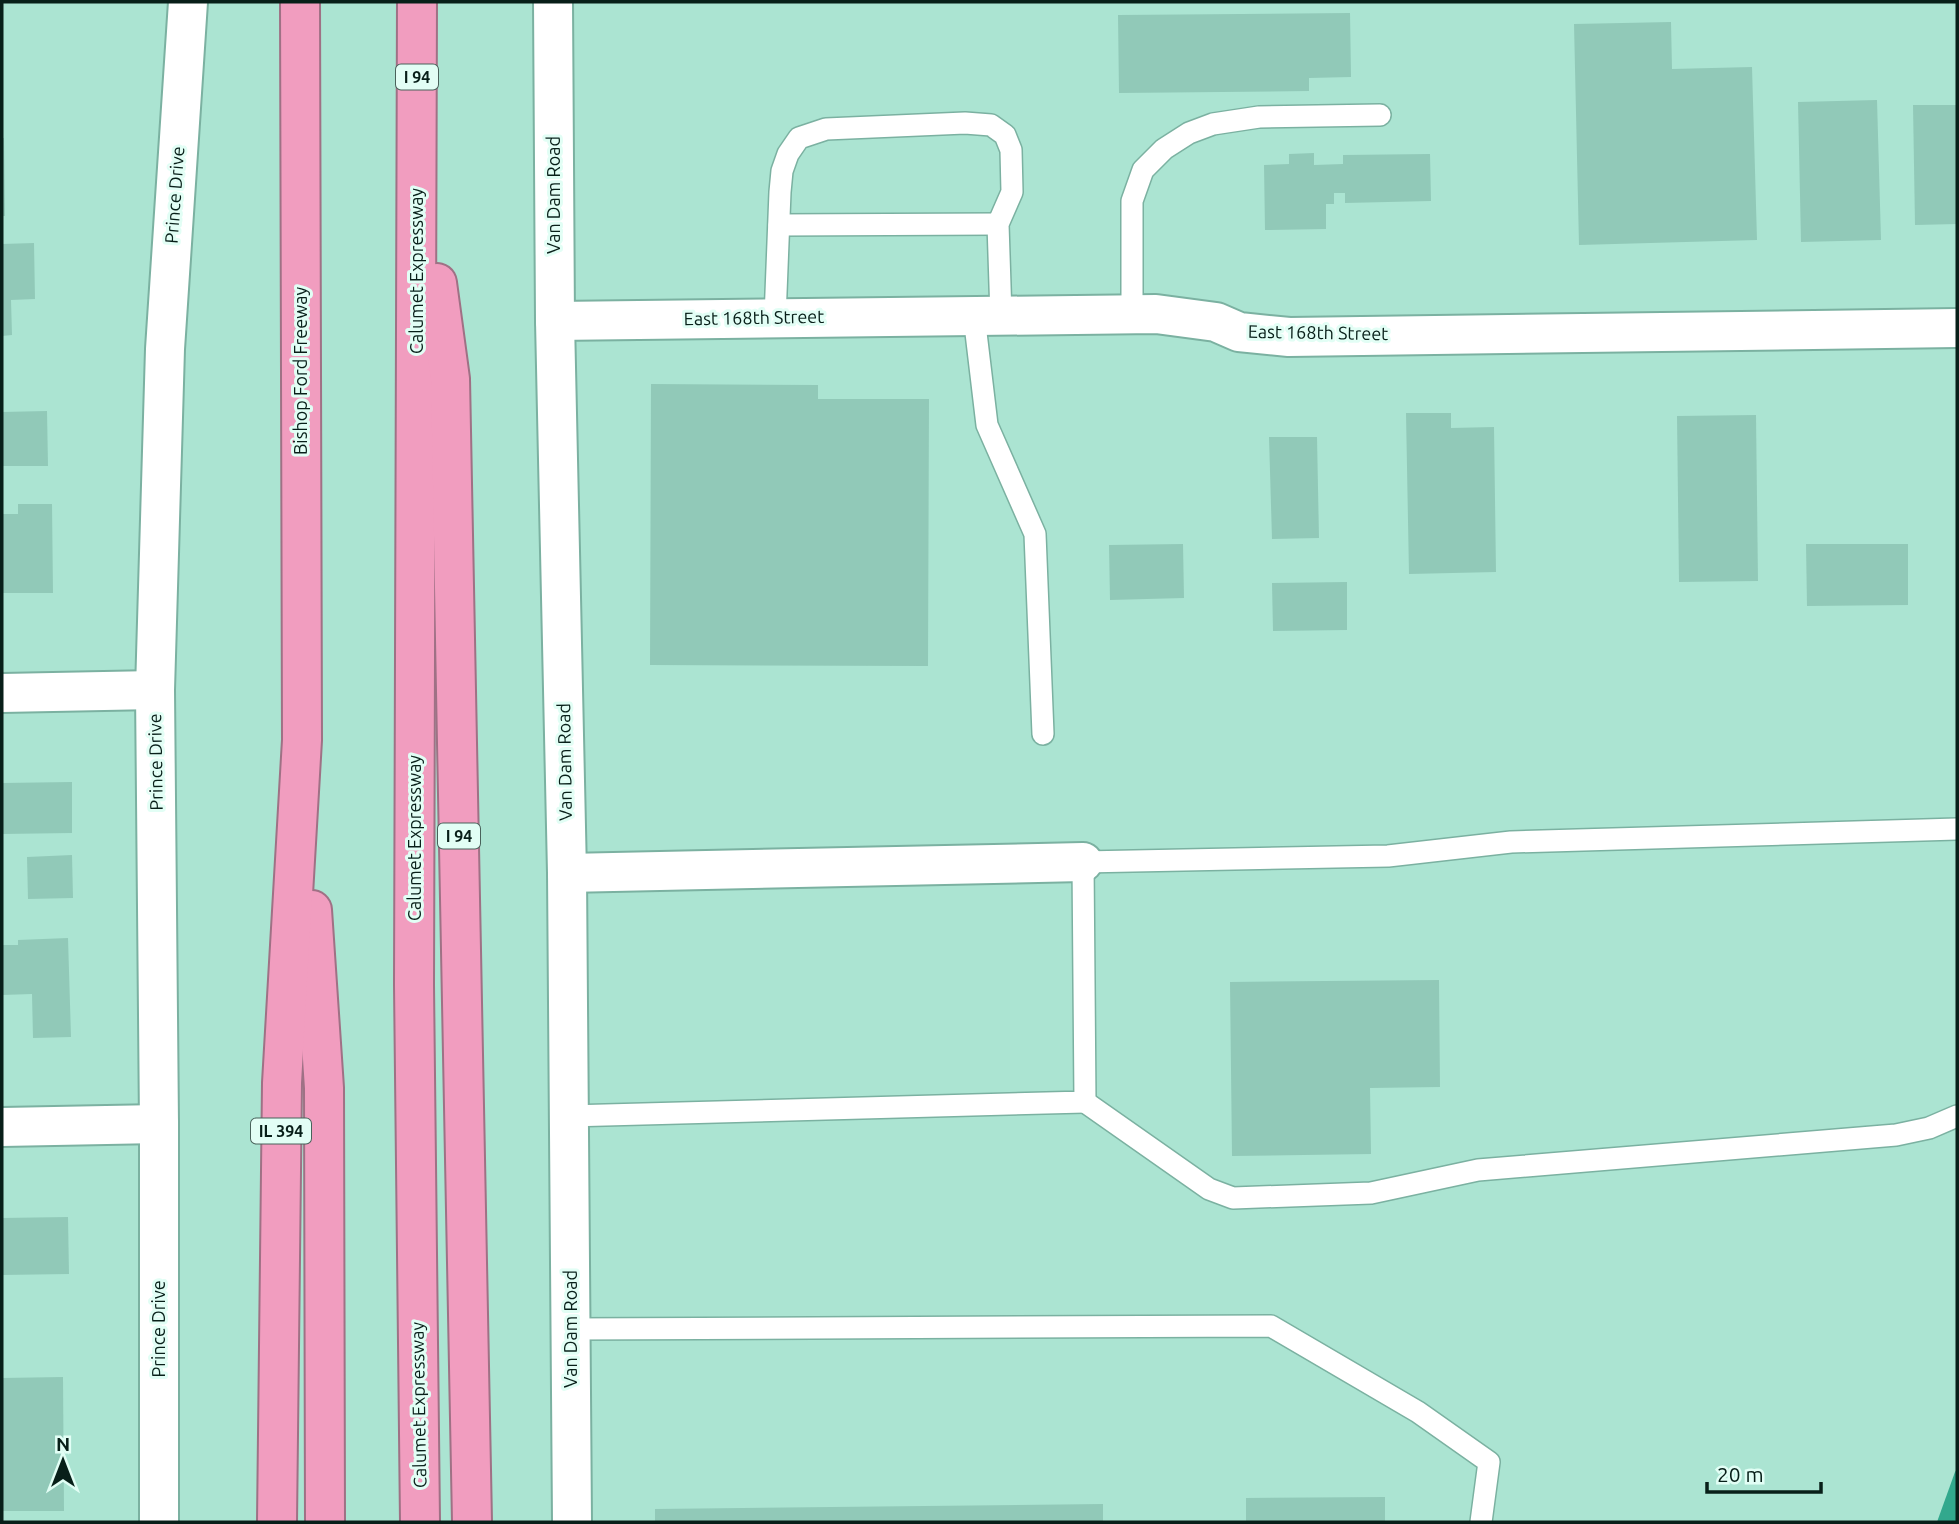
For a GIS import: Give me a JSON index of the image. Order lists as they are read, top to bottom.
{
  "streets": {
    "highway": [
      "I 94",
      "Calumet Expressway",
      "Bishop Ford Freeway",
      "IL 394"
    ],
    "street": ["Prince Drive", "Van Dam Road", "East 168th Street"]
  },
  "crossings": [
    ["I 94", "Calumet Expressway"],
    ["Van Dam Road", "East 168th Street"],
    ["Bishop Ford Freeway", "IL 394"]
  ],
  "scale_bar": "20 m",
  "north": "top"
}
